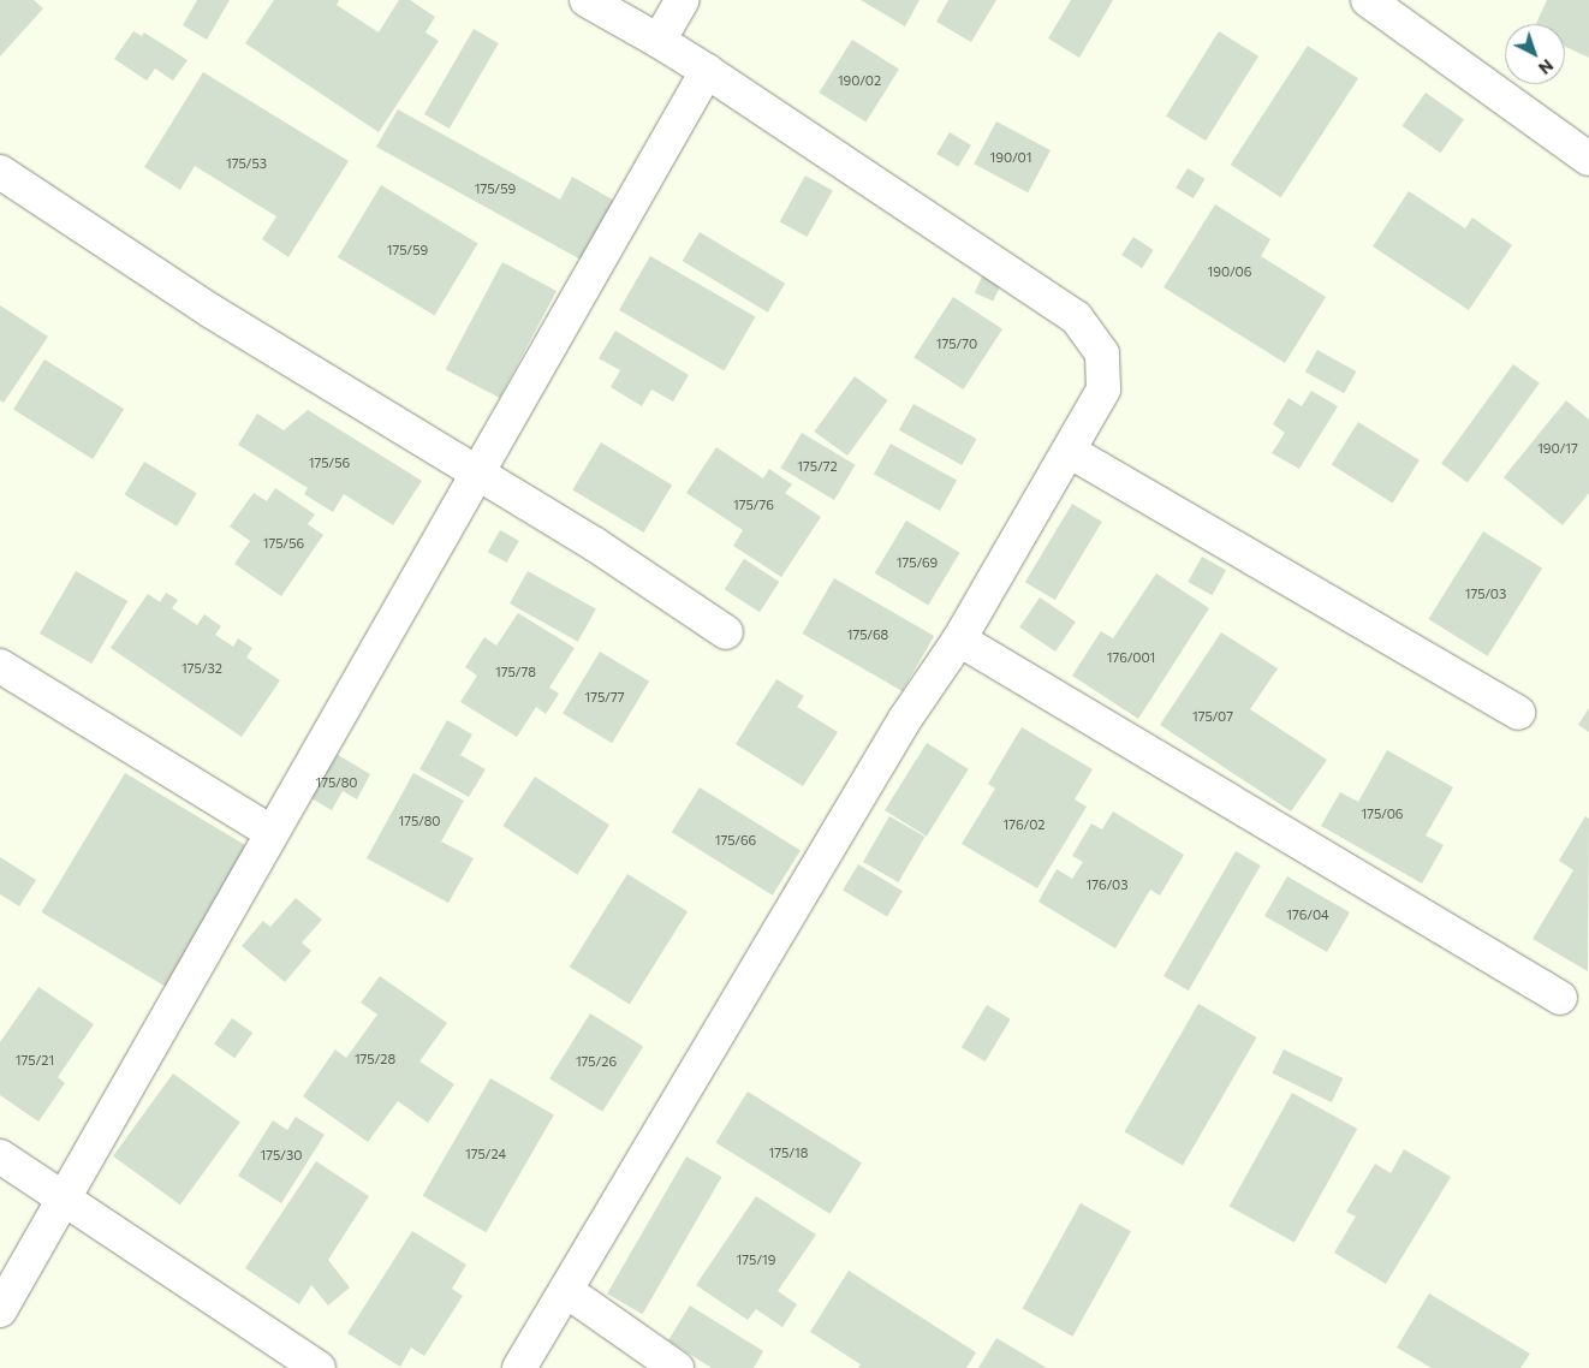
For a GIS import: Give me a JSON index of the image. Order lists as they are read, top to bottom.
{
  "house_numbers": [
    "190/02",
    "190/01",
    "175/53",
    "175/59",
    "175/59",
    "190/06",
    "175/70",
    "190/17",
    "175/56",
    "175/72",
    "175/76",
    "175/56",
    "175/69",
    "175/03",
    "175/68",
    "176/001",
    "175/32",
    "175/78",
    "175/77",
    "175/07",
    "175/80",
    "175/06",
    "175/80",
    "176/02",
    "175/66",
    "176/03",
    "176/04",
    "175/28",
    "175/21",
    "175/26",
    "175/18",
    "175/24",
    "175/30",
    "175/19"
  ],
  "north": "bottom right"
}
